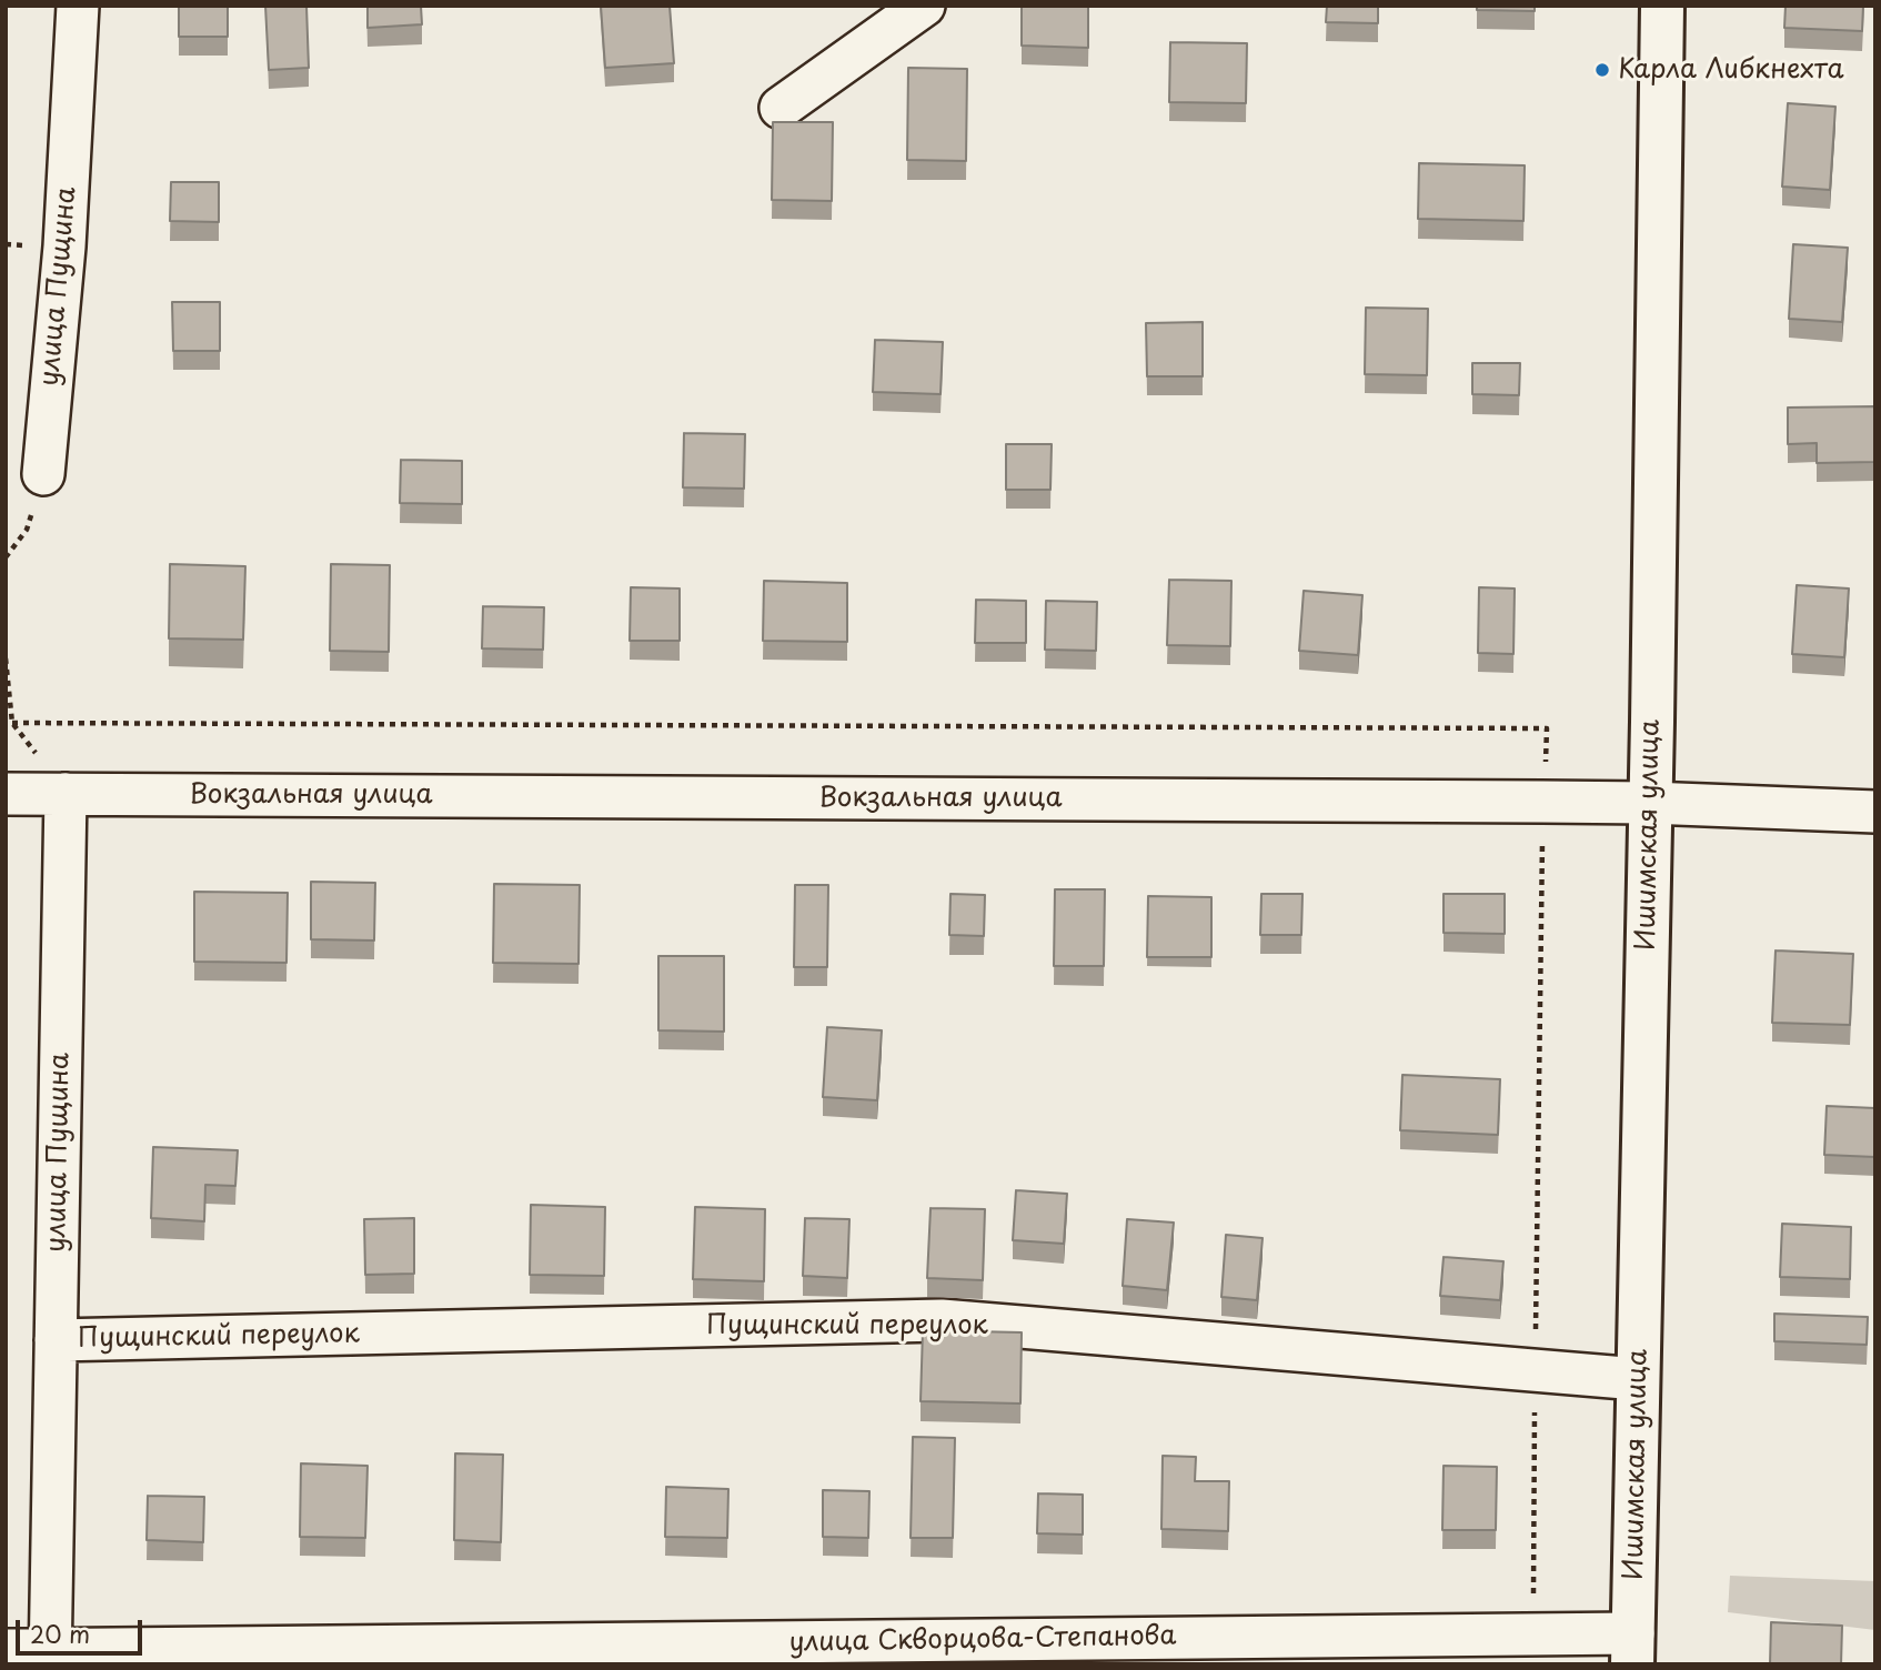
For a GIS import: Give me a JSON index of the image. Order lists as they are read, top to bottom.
{
  "streets": {
    "main road": ["Ишимская улица"],
    "street": [
      "улица Пущина",
      "Вокзальная улица",
      "Пущинский переулок",
      "улица Скворцова-Степанова"
    ]
  },
  "crossings": [
    ["улица Пущина", "Вокзальная улица"],
    ["улица Пущина", "Пущинский переулок"],
    ["улица Пущина", "улица Скворцова-Степанова"],
    ["Вокзальная улица", "Ишимская улица"],
    ["Ишимская улица", "Пущинский переулок"],
    ["Ишимская улица", "улица Скворцова-Степанова"]
  ],
  "places": ["Карла Либкнехта"],
  "scale_bar": "20 m"
}
